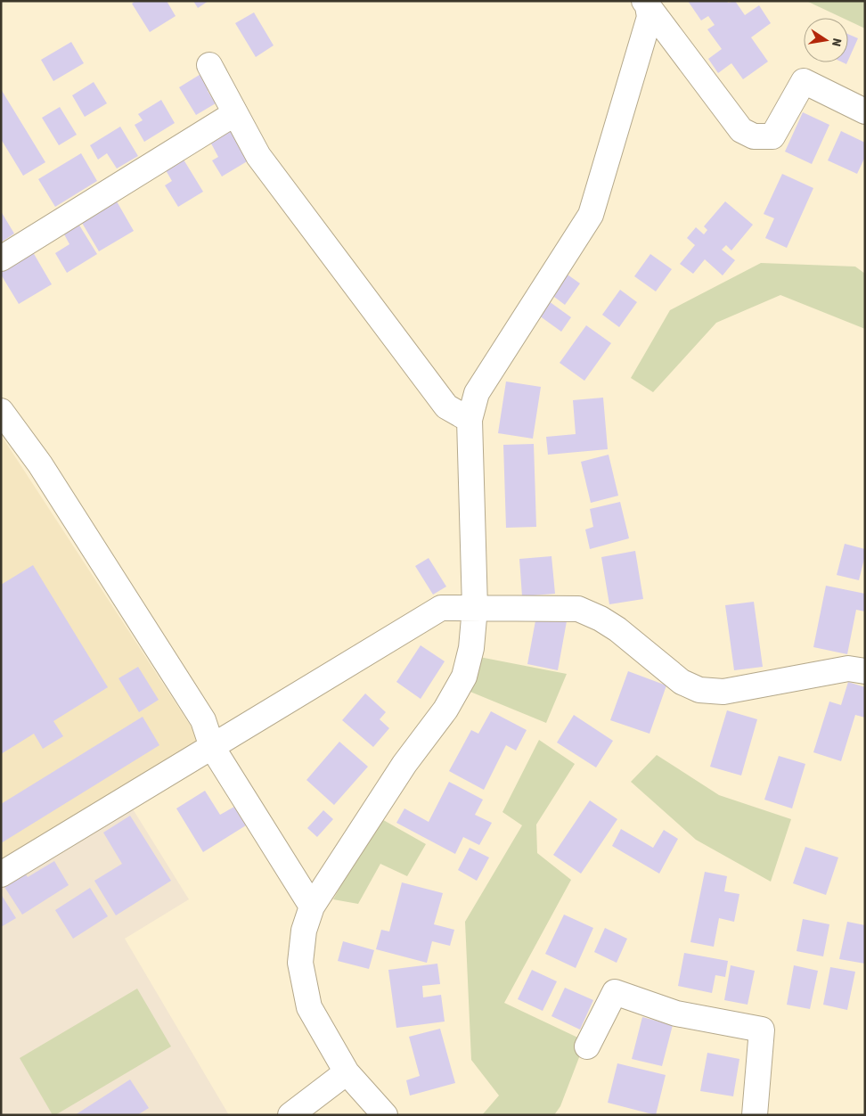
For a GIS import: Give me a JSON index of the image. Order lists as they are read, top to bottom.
{
  "north": "right"
}
